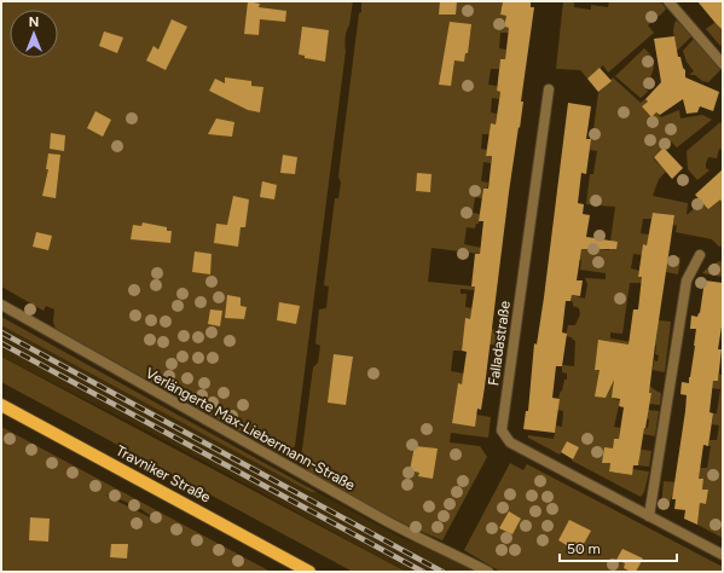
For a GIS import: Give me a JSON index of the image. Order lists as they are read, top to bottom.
{
  "streets": {
    "main road": ["Travniker Straße"],
    "street": ["Falladastraße", "Verlängerte Max-Liebermann-Straße"]
  },
  "scale_bar": "50 m",
  "north": "top"
}
